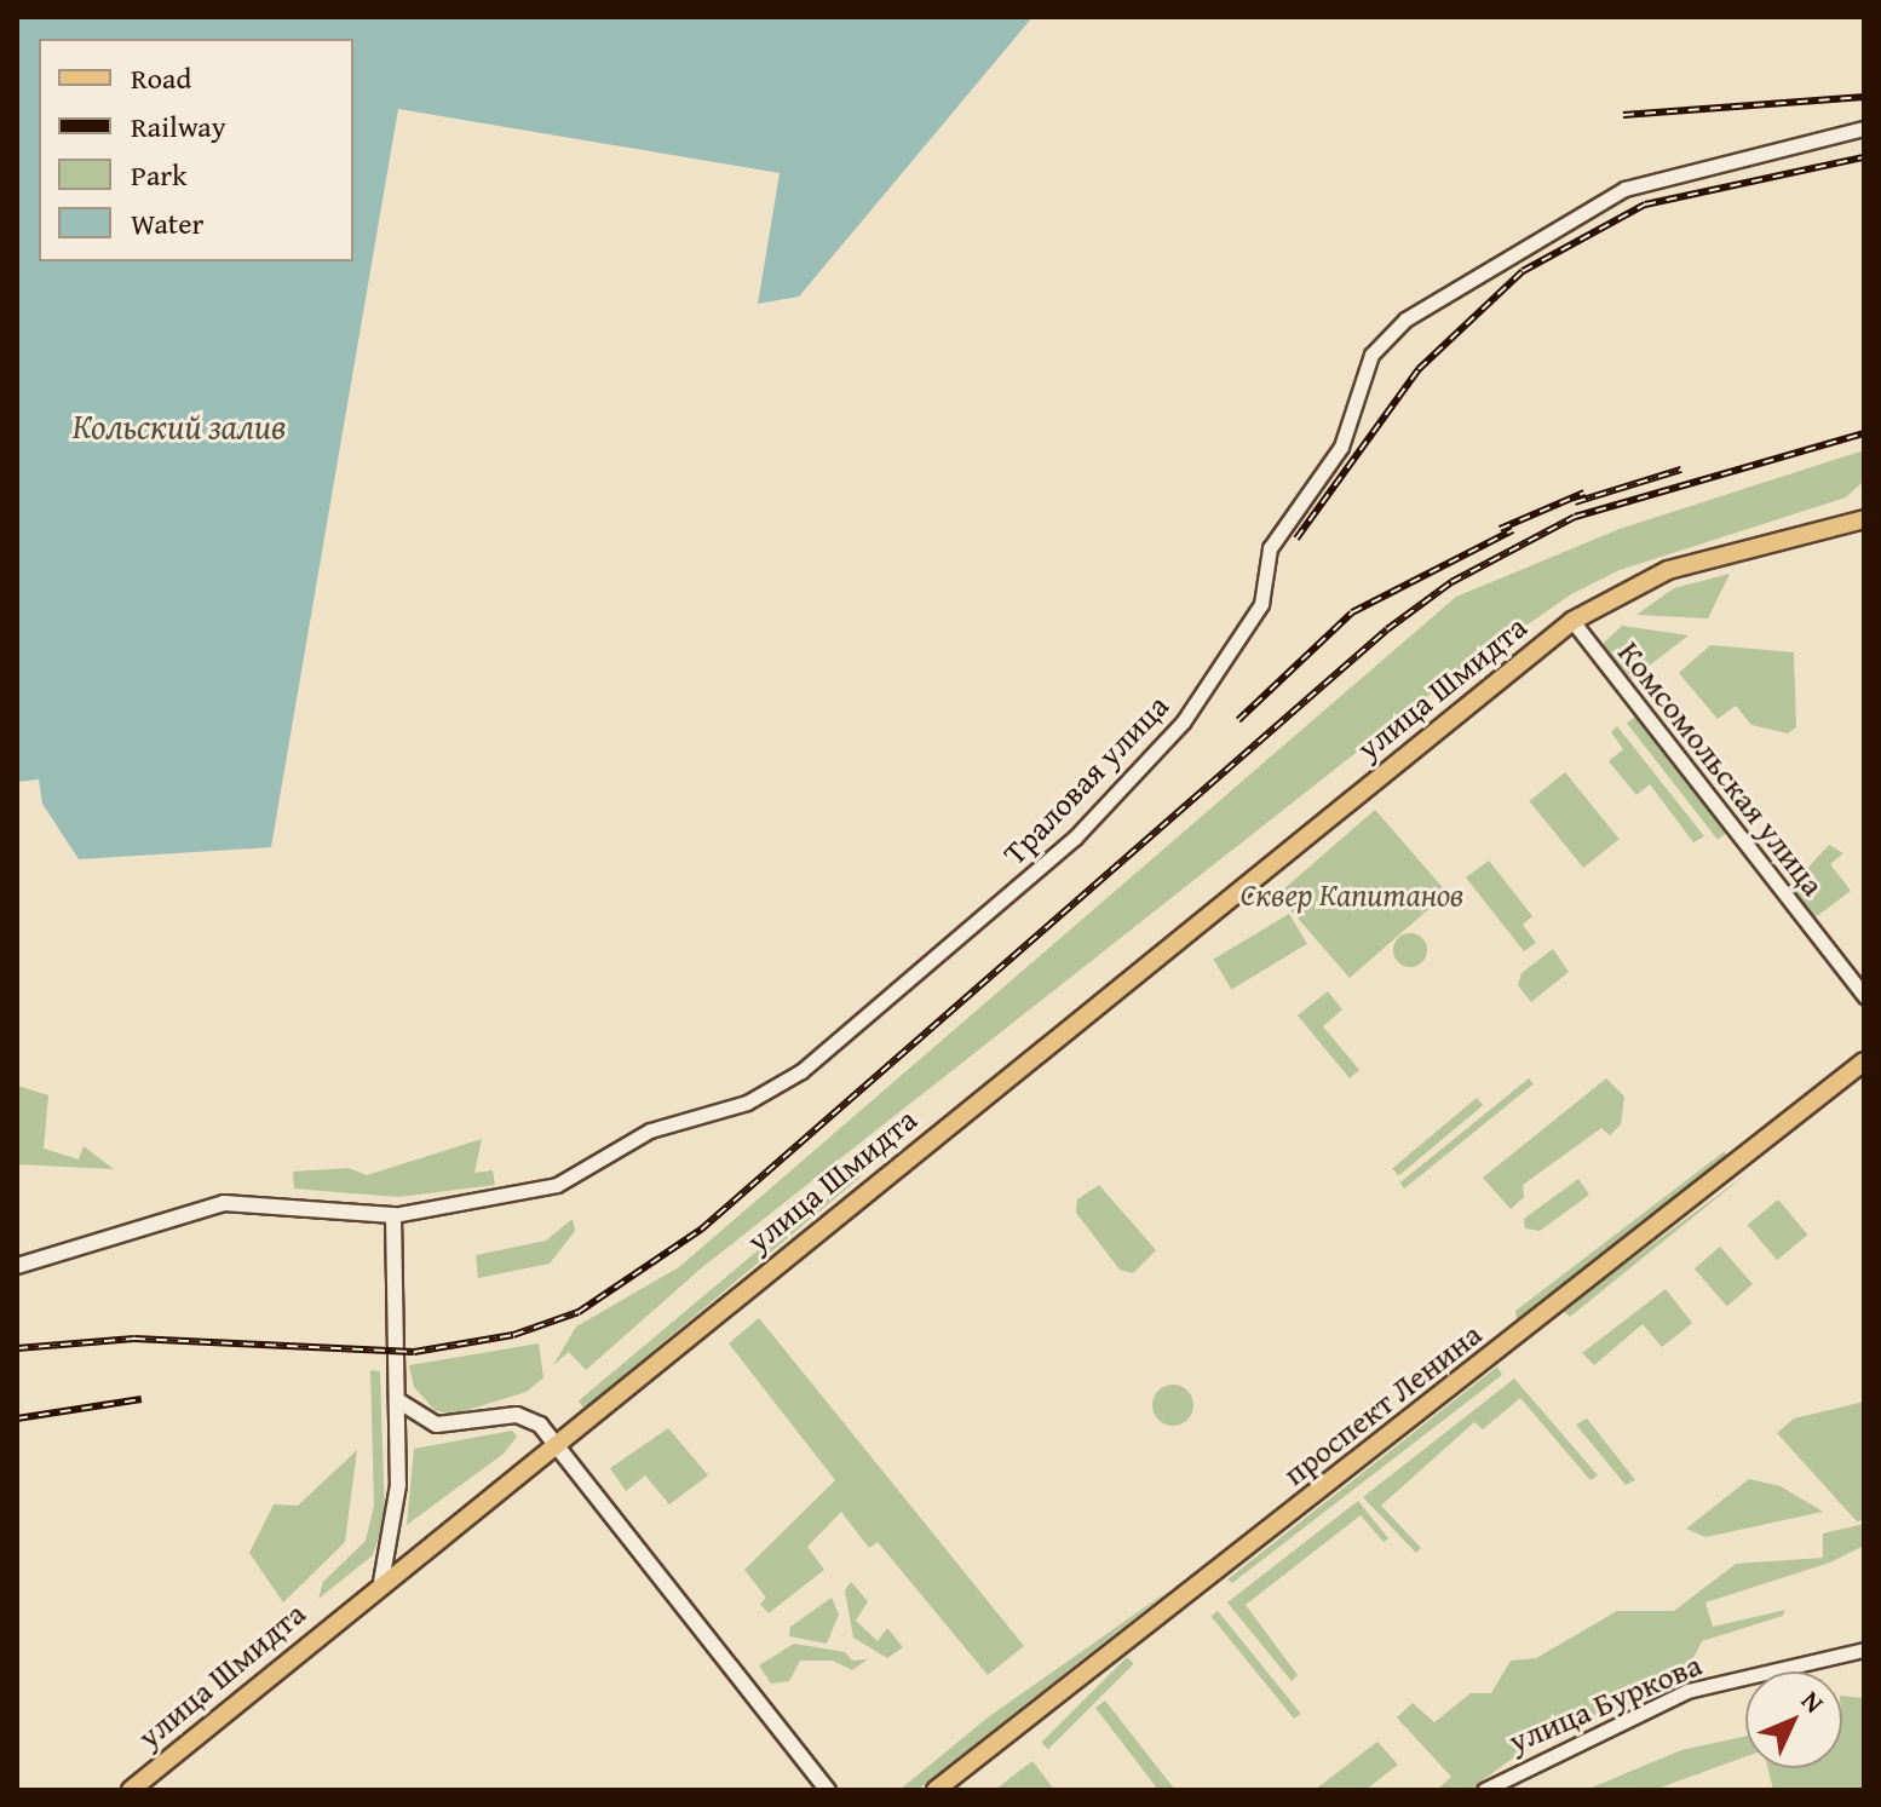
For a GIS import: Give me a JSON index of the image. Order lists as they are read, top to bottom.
{
  "streets": {
    "main road": ["улица Шмидта", "проспект Ленина"],
    "street": ["Комсомольская улица", "Траловая улица", "улица Буркова"]
  },
  "crossings": [
    ["улица Шмидта", "Комсомольская улица"]
  ],
  "water": ["Кольский залив"],
  "parks": ["Сквер Капитанов"],
  "legend": [
    "Road",
    "Railway",
    "Park",
    "Water"
  ],
  "north": "top right"
}
